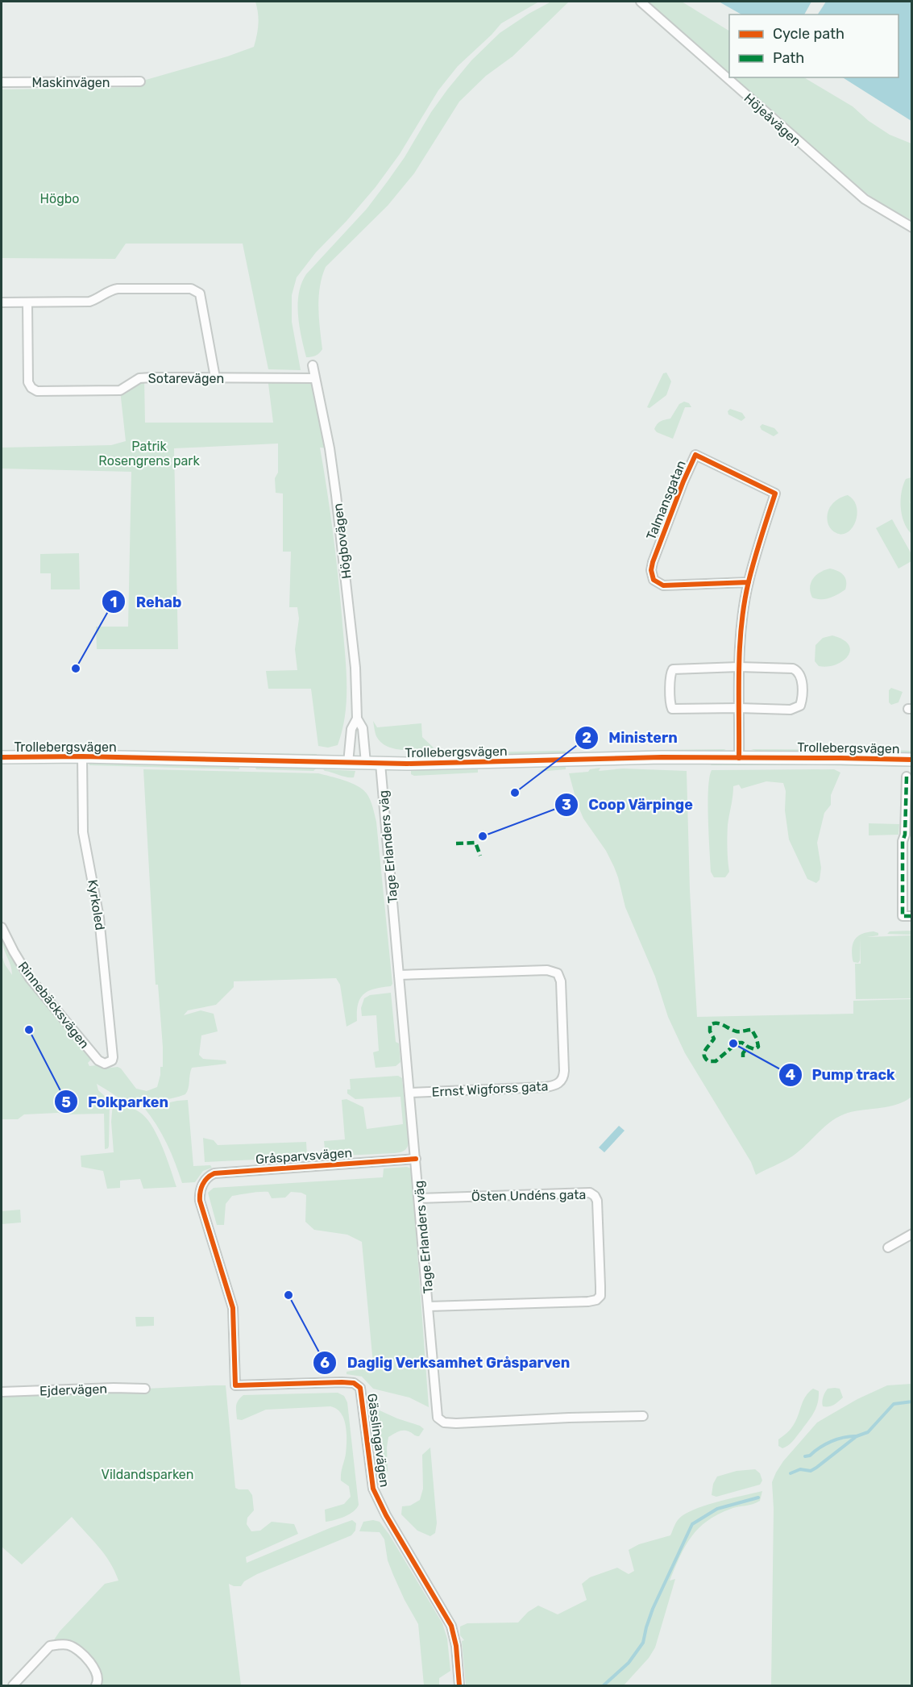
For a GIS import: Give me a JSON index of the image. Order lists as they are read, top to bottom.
{
  "streets": {
    "street": [
      "Maskinvägen",
      "Höjeåvägen",
      "Sotarevägen",
      "Talmansgatan",
      "Högbovägen",
      "Trollebergsvägen",
      "Tage Erlanders väg",
      "Kyrkoled",
      "Rinnebäcksvägen",
      "Ernst Wigforss gata",
      "Gråsparvsvägen",
      "Östen Undéns gata",
      "Ejdervägen",
      "Gässlingavägen"
    ]
  },
  "crossings": [
    ["Sotarevägen", "Högbovägen"],
    ["Talmansgatan", "Trollebergsvägen"],
    ["Högbovägen", "Trollebergsvägen"],
    ["Trollebergsvägen", "Tage Erlanders väg"],
    ["Trollebergsvägen", "Kyrkoled"],
    ["Tage Erlanders väg", "Ernst Wigforss gata"],
    ["Tage Erlanders väg", "Gråsparvsvägen"],
    ["Tage Erlanders väg", "Östen Undéns gata"],
    ["Kyrkoled", "Rinnebäcksvägen"],
    ["Gråsparvsvägen", "Gässlingavägen"]
  ],
  "parks": ["Högbo", "Patrik Rosengrens park", "Vildandsparken"],
  "places": [
    "Rehab",
    "Ministern",
    "Coop Värpinge",
    "Folkparken",
    "Pump track",
    "Daglig Verksamhet Gråsparven"
  ],
  "legend": ["Cycle path", "Path"]
}
